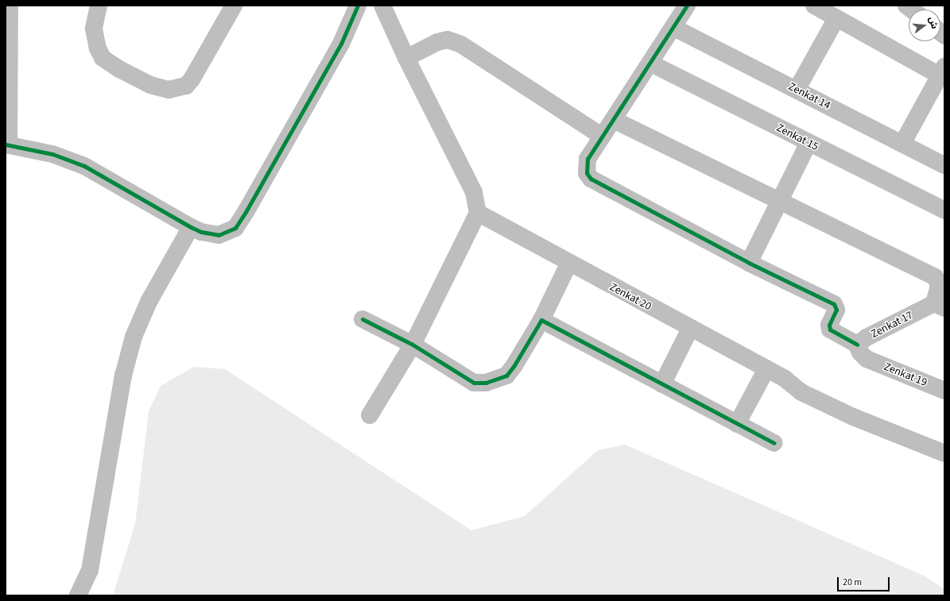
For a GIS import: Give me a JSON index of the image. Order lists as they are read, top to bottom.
{
  "streets": {
    "street": [
      "Zenkat 14",
      "Zenkat 15",
      "Zenkat 20",
      "Zenkat 17",
      "Zenkat 19"
    ]
  },
  "crossings": [
    ["Zenkat 17", "Zenkat 19"]
  ],
  "scale_bar": "20 m",
  "north": "right"
}
